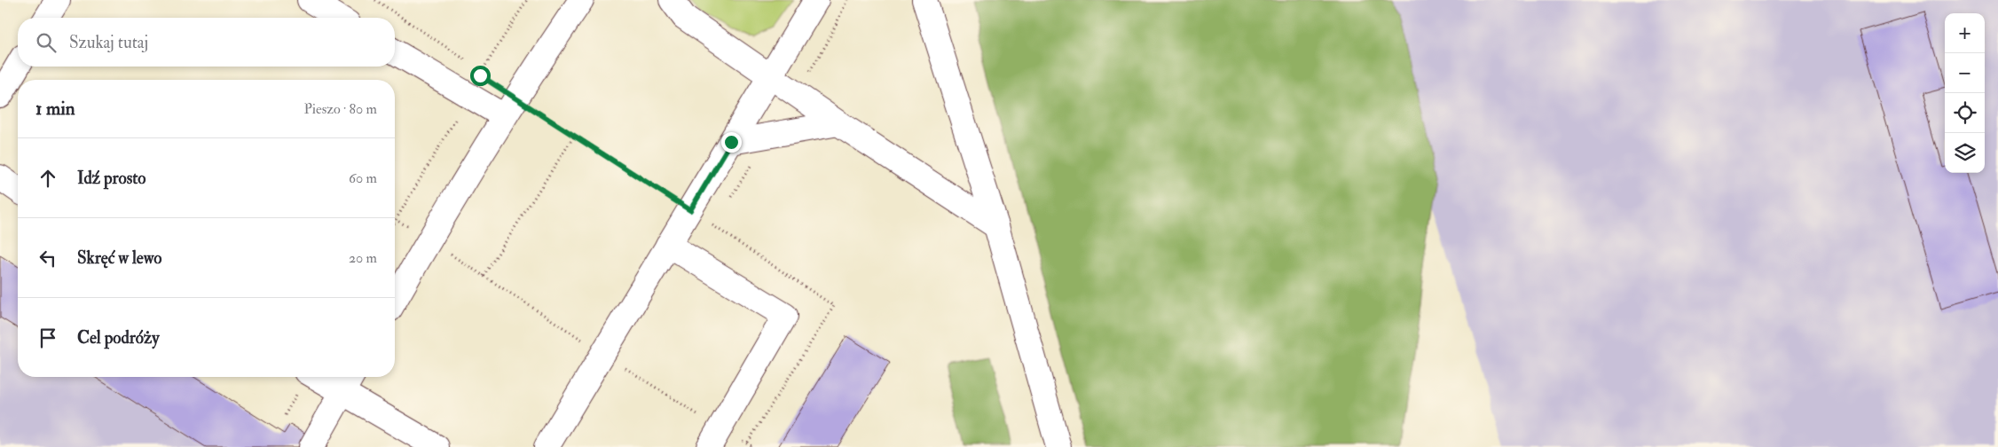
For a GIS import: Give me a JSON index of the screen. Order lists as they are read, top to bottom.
{
  "page": {
    "map_buttons": ["+", "−"],
    "search": "Szukaj tutaj",
    "heading": ["1 min", "Pieszo · 80 m"],
    "list": [
      ["Idź prosto", "60 m"],
      ["Skręć w lewo", "20 m"],
      "Cel podróży"
    ]
  }
}
